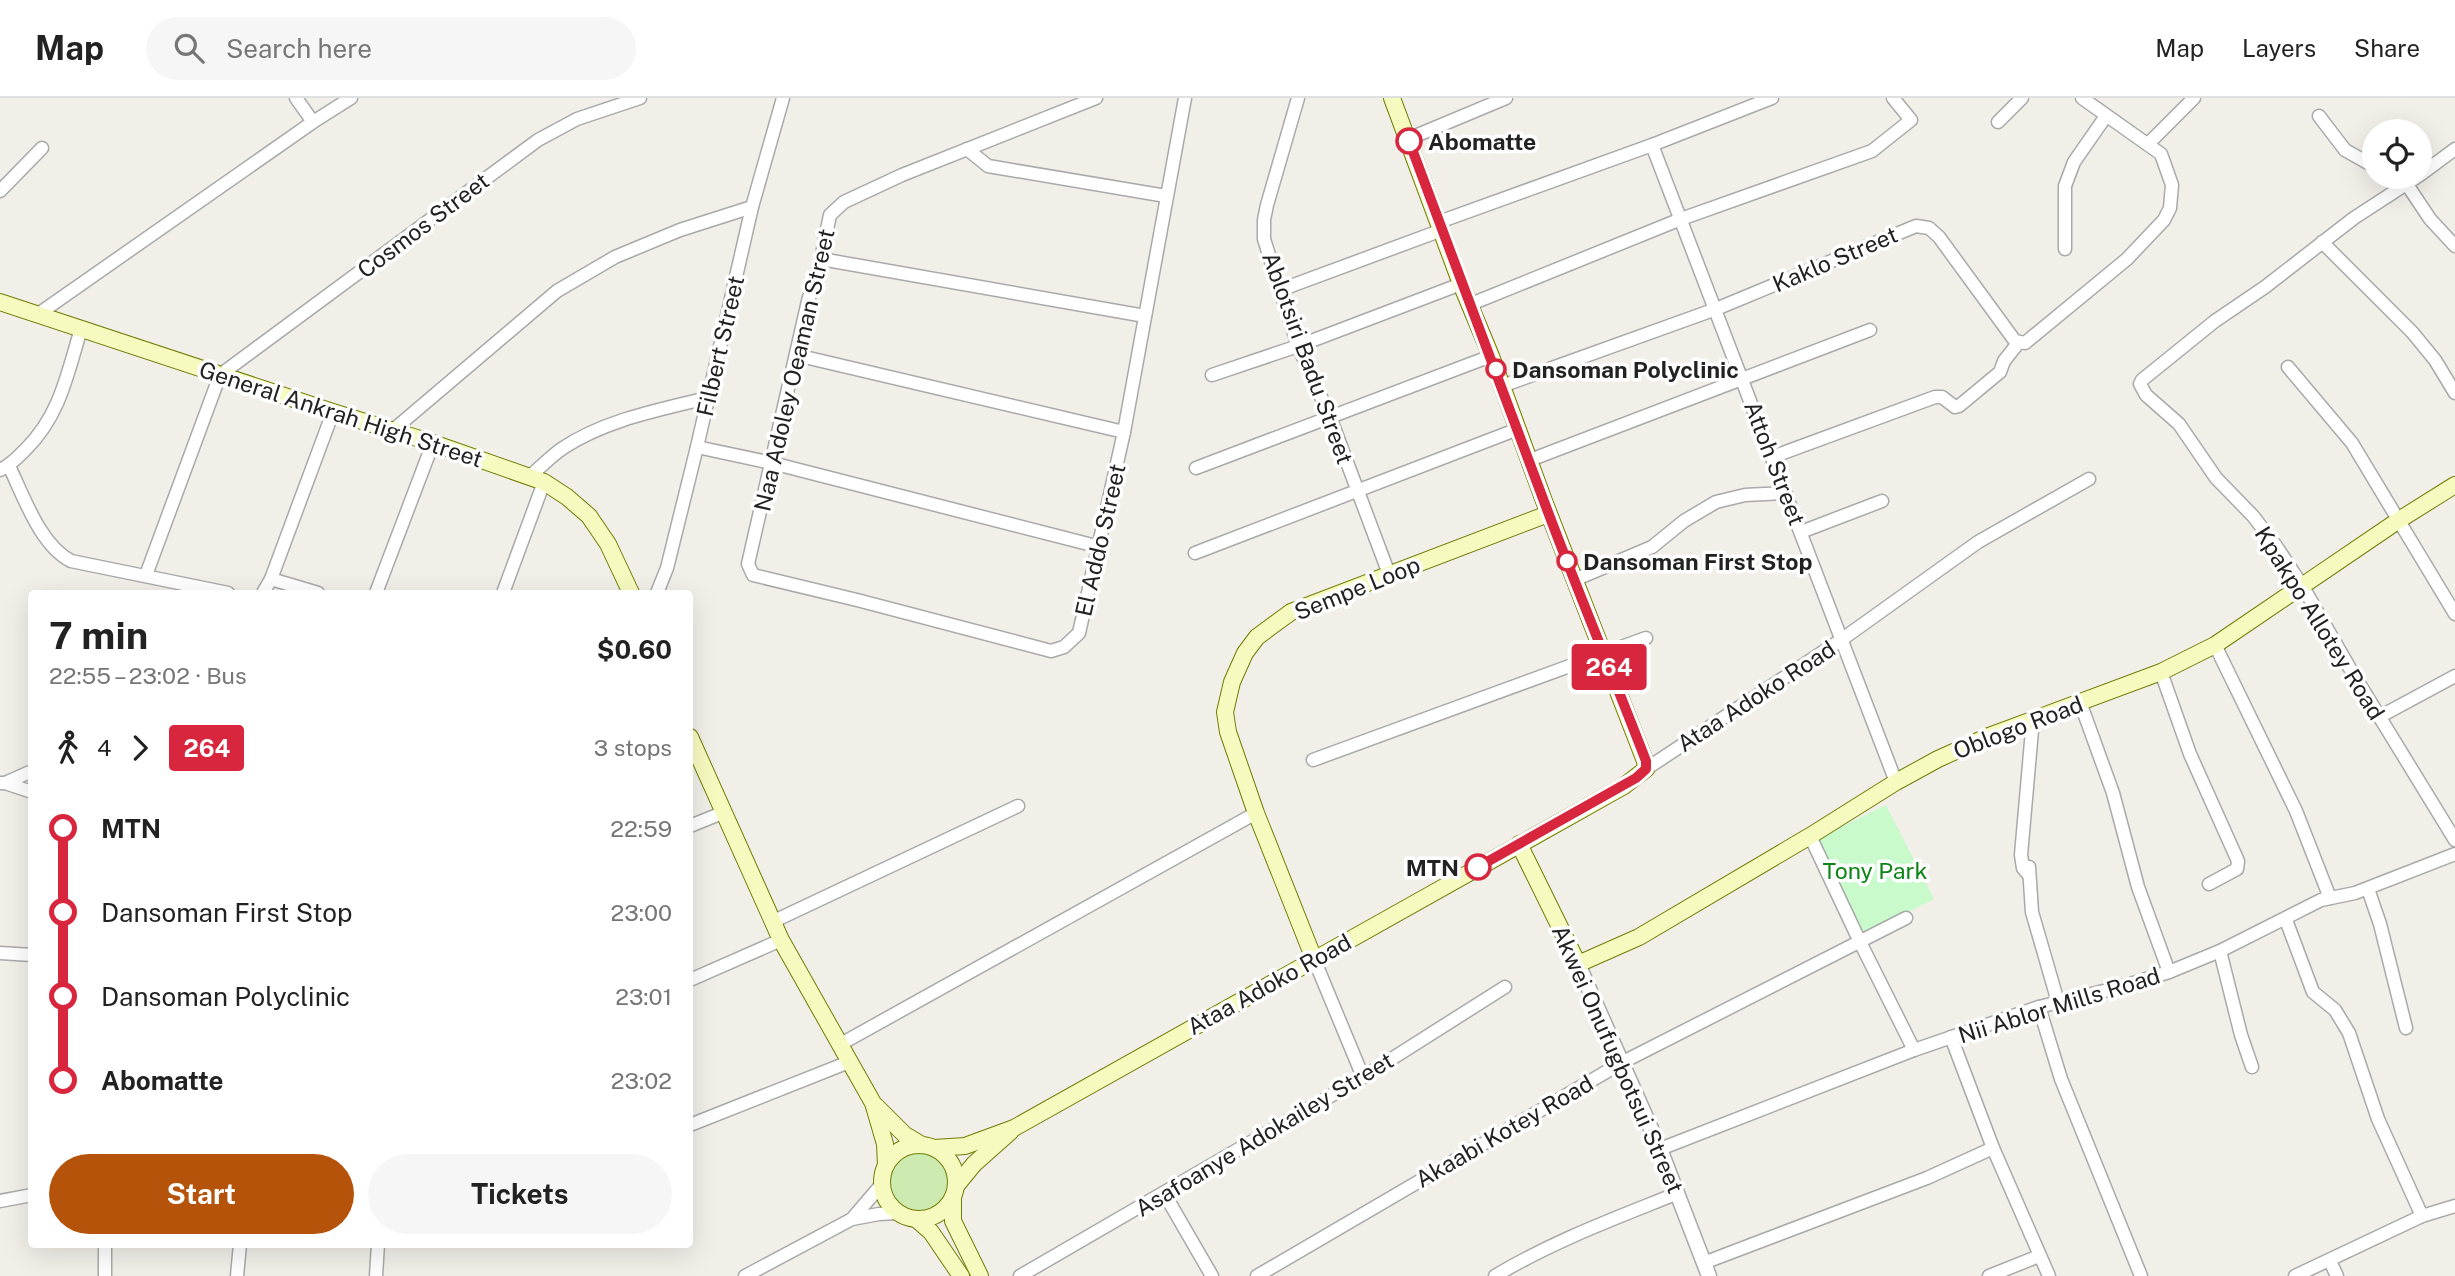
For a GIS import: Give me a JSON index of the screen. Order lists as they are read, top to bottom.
{
  "streets": {
    "main road": [
      "General Ankrah High Street",
      "Sempe Loop",
      "Ataa Adoko Road",
      "Oblogo Road",
      "Akwei Onufugbotsui Street"
    ],
    "street": [
      "Cosmos Street",
      "Kaklo Street",
      "Filbert Street",
      "Ablotsiri Badu Street",
      "Naa Adoley Oeaman Street",
      "Attoh Street",
      "El Addo Street",
      "Kpakpo Allotey Road",
      "Nii Ablor Mills Road",
      "Akaabi Kotey Road",
      "Asafoanye Adokailey Street"
    ]
  },
  "crossings": [
    ["Cosmos Street", "General Ankrah High Street"],
    ["Kaklo Street", "Attoh Street"],
    ["Ablotsiri Badu Street", "Sempe Loop"],
    ["Naa Adoley Oeaman Street", "El Addo Street"],
    ["Attoh Street", "Ataa Adoko Road"],
    ["Attoh Street", "Oblogo Road"],
    ["Sempe Loop", "Ataa Adoko Road"],
    ["Kpakpo Allotey Road", "Oblogo Road"],
    ["Ataa Adoko Road", "Akwei Onufugbotsui Street"],
    ["Oblogo Road", "Akwei Onufugbotsui Street"],
    ["Nii Ablor Mills Road", "Akwei Onufugbotsui Street"],
    ["Akwei Onufugbotsui Street", "Akaabi Kotey Road"]
  ],
  "parks": ["Tony Park"],
  "places": [
    "Abomatte",
    "Dansoman Polyclinic",
    "Dansoman First Stop",
    "MTN"
  ],
  "lines": ["bus line 264"],
  "page": {
    "header": "Map",
    "search": "Search here",
    "nav": ["Map", "Layers", "Share"],
    "on_map": "264",
    "heading": ["7 min", "22:55 – 23:02 · Bus", "$0.60"],
    "legs": ["4", "264", "3 stops"],
    "list": [
      {
        "name": "MTN",
        "value": "22:59"
      },
      {
        "name": "Dansoman First Stop",
        "value": "23:00"
      },
      {
        "name": "Dansoman Polyclinic",
        "value": "23:01"
      },
      {
        "name": "Abomatte",
        "value": "23:02"
      }
    ],
    "buttons": ["Start", "Tickets"]
  }
}
